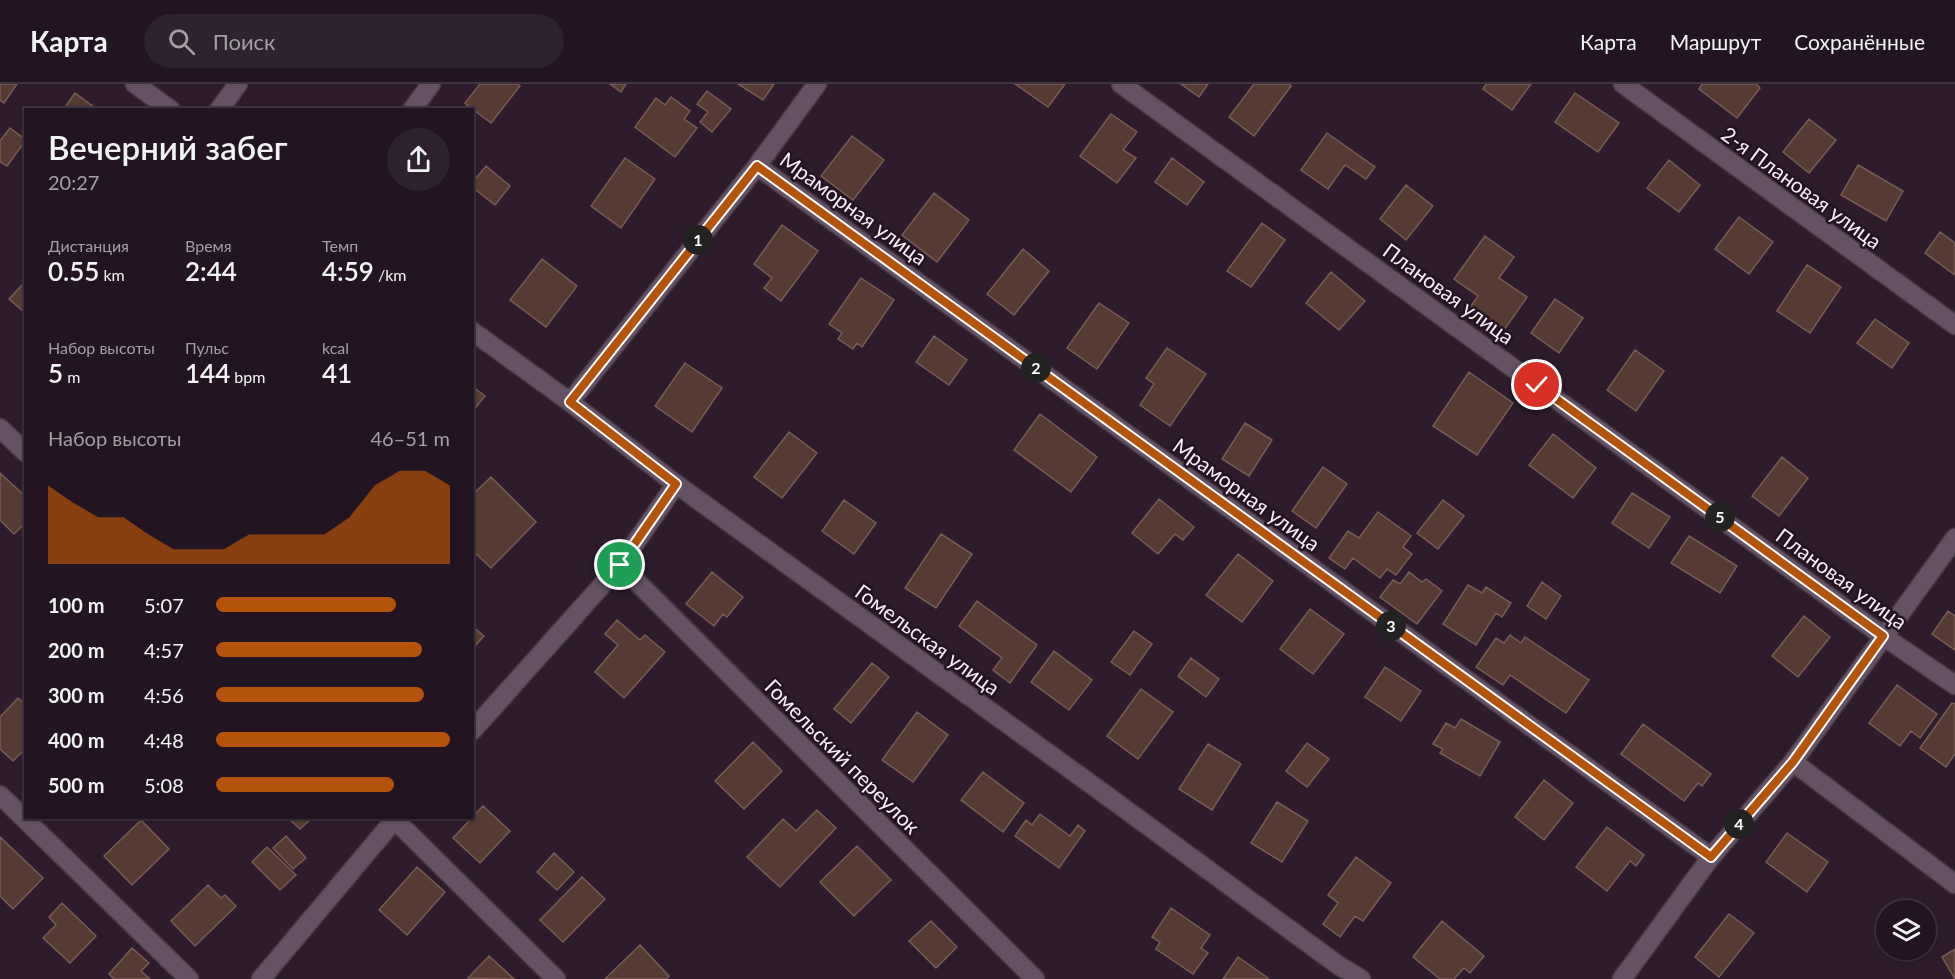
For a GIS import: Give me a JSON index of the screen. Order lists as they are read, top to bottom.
{
  "streets": {
    "street": [
      "2-я Плановая улица",
      "Мраморная улица",
      "Плановая улица",
      "Гомельская улица",
      "Гомельский переулок"
    ]
  },
  "page": {
    "header": "Карта",
    "search": "Поиск",
    "nav": ["Карта", "Маршрут", "Сохранённые"],
    "heading": ["Вечерний забег", "20:27"],
    "stats": [
      ["Дистанция", "0.55 km"],
      ["Время", "2:44"],
      ["Темп", "4:59 /km"],
      ["Набор высоты", "5 m"],
      ["Пульс", "144 bpm"],
      ["kcal", "41"]
    ],
    "pins": [
      "1",
      "2",
      "5",
      "3",
      "4"
    ],
    "chart": ["Набор высоты", "46–51 m"],
    "list": [
      {
        "name": "100 m",
        "note": "5:07"
      },
      {
        "name": "200 m",
        "note": "4:57"
      },
      {
        "name": "300 m",
        "note": "4:56"
      },
      {
        "name": "400 m",
        "note": "4:48"
      },
      {
        "name": "500 m",
        "note": "5:08"
      }
    ]
  }
}
